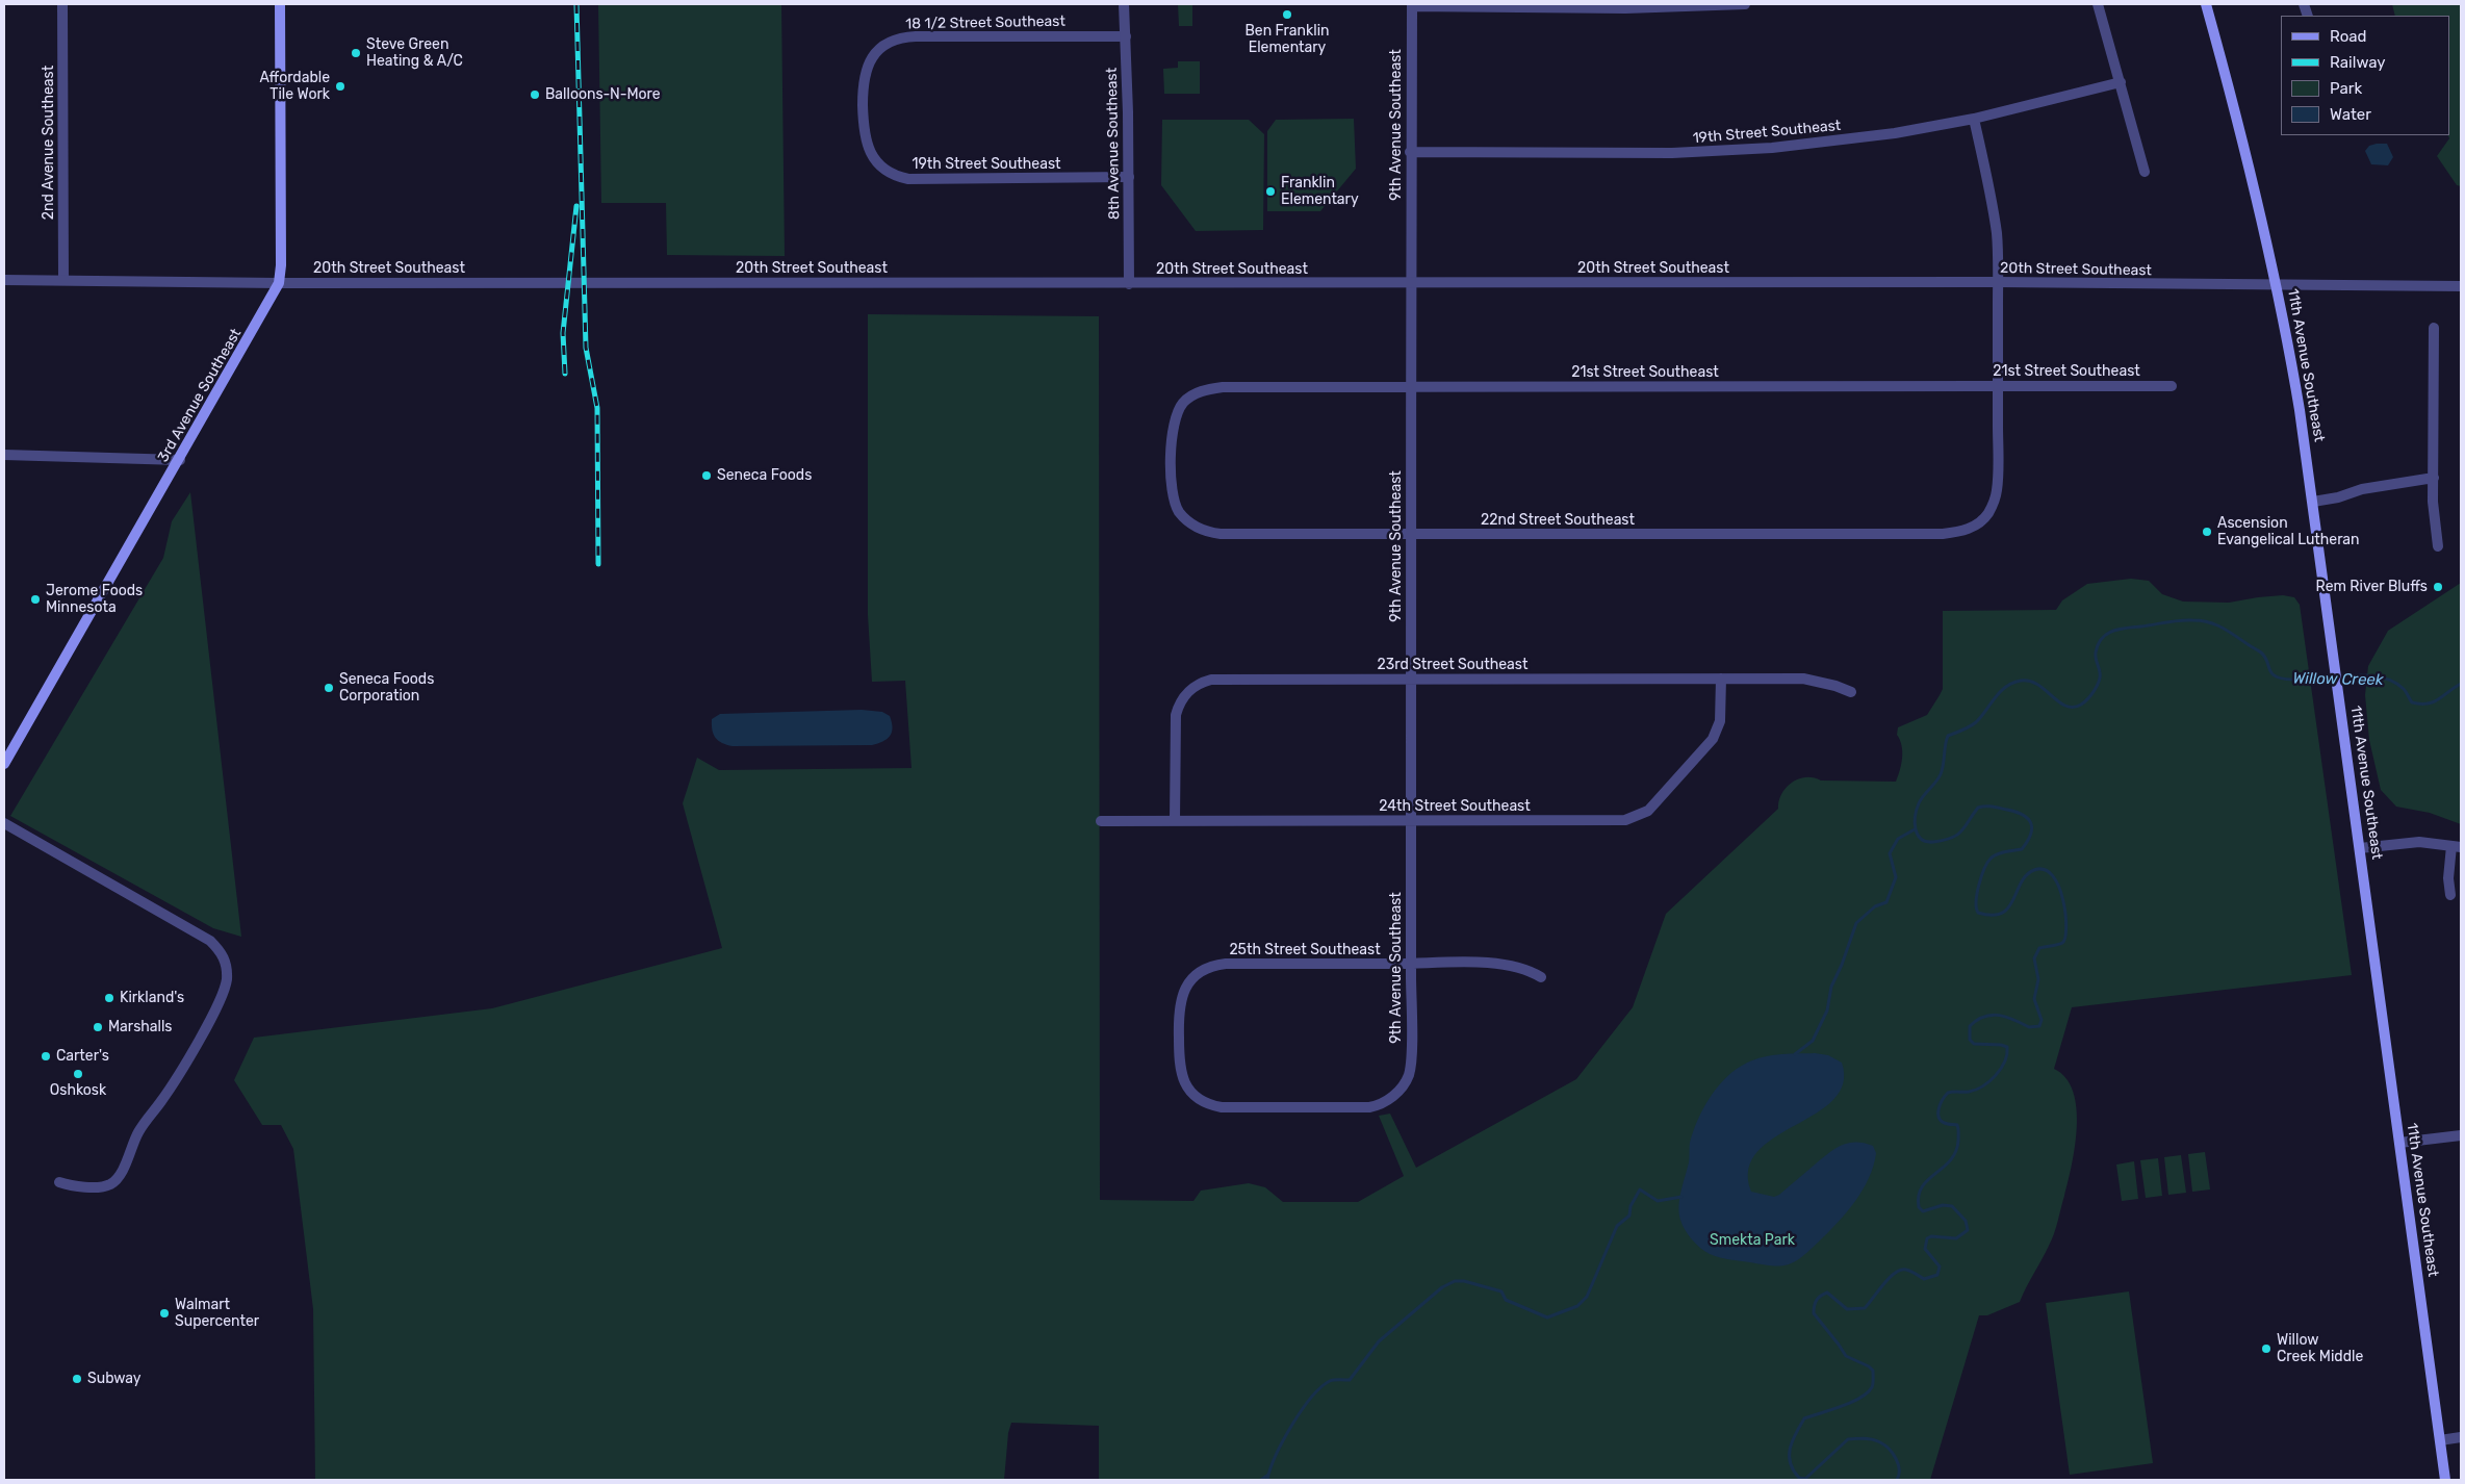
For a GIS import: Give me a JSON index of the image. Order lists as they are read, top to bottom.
{
  "streets": {
    "main road": ["11th Avenue Southeast", "3rd Avenue Southeast"],
    "street": [
      "18 1/2 Street Southeast",
      "9th Avenue Southeast",
      "19th Street Southeast",
      "2nd Avenue Southeast",
      "8th Avenue Southeast",
      "20th Street Southeast",
      "21st Street Southeast",
      "22nd Street Southeast",
      "23rd Street Southeast",
      "24th Street Southeast",
      "25th Street Southeast"
    ]
  },
  "crossings": [
    ["18 1/2 Street Southeast", "19th Street Southeast"],
    ["18 1/2 Street Southeast", "8th Avenue Southeast"],
    ["9th Avenue Southeast", "19th Street Southeast"],
    ["9th Avenue Southeast", "20th Street Southeast"],
    ["9th Avenue Southeast", "21st Street Southeast"],
    ["9th Avenue Southeast", "22nd Street Southeast"],
    ["9th Avenue Southeast", "23rd Street Southeast"],
    ["9th Avenue Southeast", "24th Street Southeast"],
    ["9th Avenue Southeast", "25th Street Southeast"],
    ["19th Street Southeast", "8th Avenue Southeast"],
    ["2nd Avenue Southeast", "20th Street Southeast"],
    ["8th Avenue Southeast", "20th Street Southeast"],
    ["20th Street Southeast", "11th Avenue Southeast"],
    ["20th Street Southeast", "3rd Avenue Southeast"],
    ["21st Street Southeast", "22nd Street Southeast"],
    ["23rd Street Southeast", "24th Street Southeast"]
  ],
  "water": ["Willow Creek"],
  "parks": ["Smekta Park"],
  "places": [
    "Ben Franklin Elementary",
    "Steve Green Heating & A/C",
    "Affordable Tile Work",
    "Balloons-N-More",
    "Franklin Elementary",
    "Seneca Foods",
    "Ascension Evangelical Lutheran",
    "Rem River Bluffs",
    "Jerome Foods Minnesota",
    "Seneca Foods Corporation",
    "Kirkland's",
    "Marshalls",
    "Carter's",
    "Oshkosk",
    "Walmart Supercenter",
    "Willow Creek Middle",
    "Subway"
  ],
  "legend": [
    "Road",
    "Railway",
    "Park",
    "Water"
  ]
}
